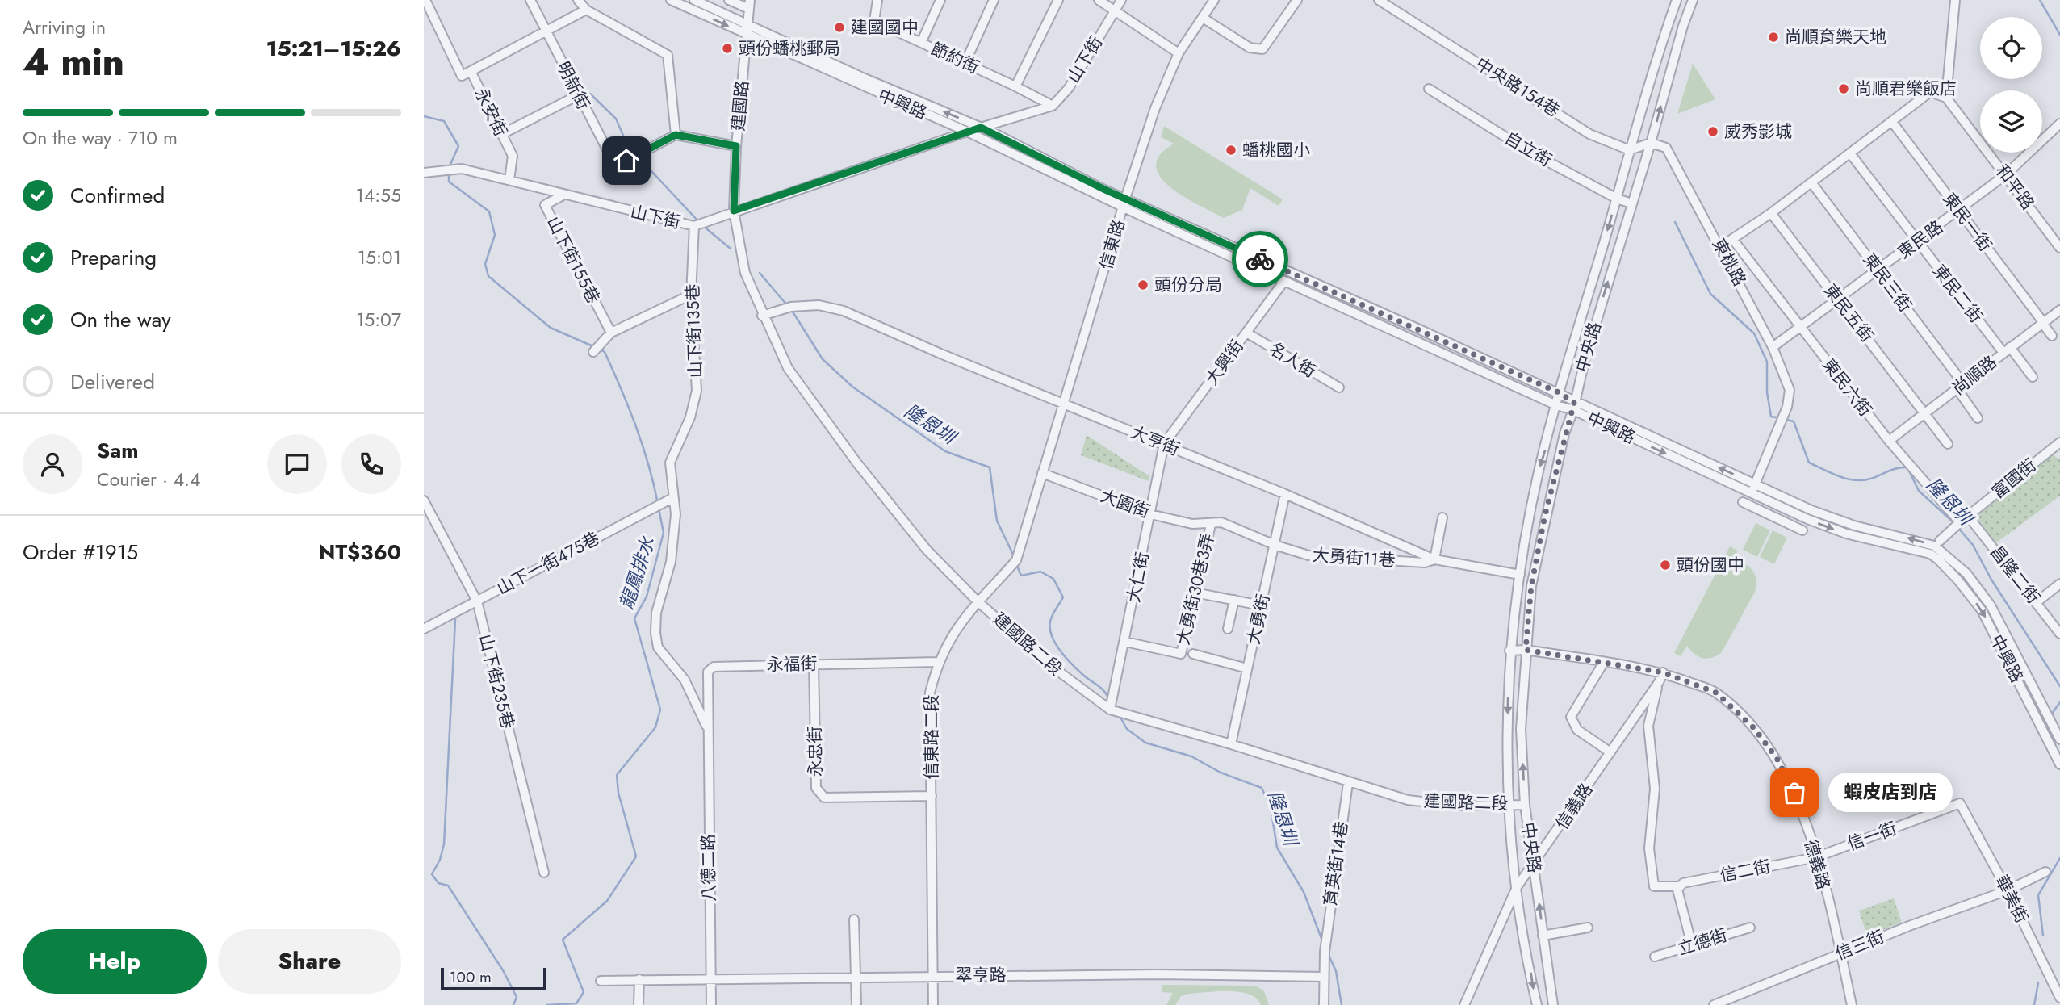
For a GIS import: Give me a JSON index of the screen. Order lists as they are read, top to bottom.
{
  "streets": {
    "street": [
      "節約街",
      "山下街",
      "明新街",
      "中央路154巷",
      "中興路",
      "建國路",
      "永安街",
      "自立街",
      "和平路",
      "東民一街",
      "東民路",
      "信東路",
      "山下街155巷",
      "東桃路",
      "東民三街",
      "東民二街",
      "東民五街",
      "山下街135巷",
      "中央路",
      "名人街",
      "大興街",
      "尚順路",
      "東民六街",
      "大亨街",
      "富國街",
      "大園街",
      "大勇街11巷",
      "山下一街475巷",
      "昌隆二街",
      "大仁街",
      "大勇街30巷3弄",
      "大勇街",
      "建國路二段",
      "永福街",
      "山下街235巷",
      "信東路二段",
      "永忠街",
      "信義路",
      "信一街",
      "育英街14巷",
      "德義路",
      "八德二路",
      "信二街",
      "華美街",
      "立德街",
      "信三街",
      "翠亨路"
    ]
  },
  "crossings": [
    ["節約街", "山下街"],
    ["山下街", "中興路"],
    ["山下街", "建國路"],
    ["山下街", "永安街"],
    ["山下街", "山下街155巷"],
    ["山下街", "山下街135巷"],
    ["山下街", "建國路二段"],
    ["中央路154巷", "中央路"],
    ["中興路", "建國路"],
    ["中興路", "信東路"],
    ["中興路", "東桃路"],
    ["中興路", "中央路"],
    ["中興路", "大興街"],
    ["建國路", "建國路二段"],
    ["自立街", "中央路"],
    ["和平路", "東民路"],
    ["東民一街", "東民路"],
    ["東民一街", "尚順路"],
    ["東民路", "東桃路"],
    ["東民路", "東民三街"],
    ["東民路", "東民二街"],
    ["東民路", "東民五街"],
    ["東民路", "東民六街"],
    ["信東路", "大亨街"],
    ["信東路", "信東路二段"],
    ["東桃路", "中央路"],
    ["東民三街", "尚順路"],
    ["東民二街", "尚順路"],
    ["東民五街", "尚順路"],
    ["山下街135巷", "山下一街475巷"],
    ["山下街135巷", "永福街"],
    ["山下街135巷", "八德二路"],
    ["中央路", "大亨街"],
    ["中央路", "建國路二段"],
    ["中央路", "信義路"],
    ["中央路", "德義路"],
    ["名人街", "大興街"],
    ["大興街", "大亨街"],
    ["大興街", "大仁街"],
    ["尚順路", "東民六街"],
    ["大亨街", "大勇街11巷"],
    ["大亨街", "大仁街"],
    ["大亨街", "大勇街"],
    ["大亨街", "建國路二段"],
    ["大亨街", "信東路二段"],
    ["富國街", "昌隆二街"],
    ["大園街", "大勇街11巷"],
    ["大園街", "大仁街"],
    ["大園街", "大勇街30巷3弄"],
    ["大園街", "大勇街"],
    ["大園街", "信東路二段"],
    ["大勇街11巷", "大勇街"],
    ["山下一街475巷", "山下街235巷"],
    ["大仁街", "大勇街30巷3弄"],
    ["大仁街", "建國路二段"],
    ["大勇街", "建國路二段"],
    ["建國路二段", "信東路二段"],
    ["建國路二段", "育英街14巷"],
    ["永福街", "信東路二段"],
    ["永福街", "永忠街"],
    ["永福街", "八德二路"],
    ["信東路二段", "永忠街"],
    ["信東路二段", "翠亨路"],
    ["信義路", "德義路"],
    ["信義路", "信二街"],
    ["信一街", "德義路"],
    ["信一街", "信二街"],
    ["信一街", "華美街"],
    ["育英街14巷", "翠亨路"],
    ["德義路", "信二街"],
    ["德義路", "信三街"],
    ["八德二路", "翠亨路"],
    ["華美街", "信三街"]
  ],
  "water": ["隆恩圳", "龍鳳排水"],
  "places": [
    "建國國中",
    "尚順育樂天地",
    "頭份蟠桃郵局",
    "尚順君樂飯店",
    "威秀影城",
    "蟠桃國小",
    "頭份分局",
    "頭份國中",
    "蝦皮店到店"
  ],
  "scale_bar": "100 m",
  "page": {
    "heading": ["4 min", "Arriving in", "15:21–15:26"],
    "panel": [
      "Sam",
      "Courier · 4.4",
      "Order #1915",
      "NT$360"
    ],
    "bar": "On the way · 710 m",
    "list": [
      ["Confirmed", "14:55"],
      ["Preparing", "15:01"],
      ["On the way", "15:07"],
      "Delivered"
    ],
    "bubble": "蝦皮店到店",
    "buttons": ["Help", "Share"],
    "scale": "100 m"
  }
}
